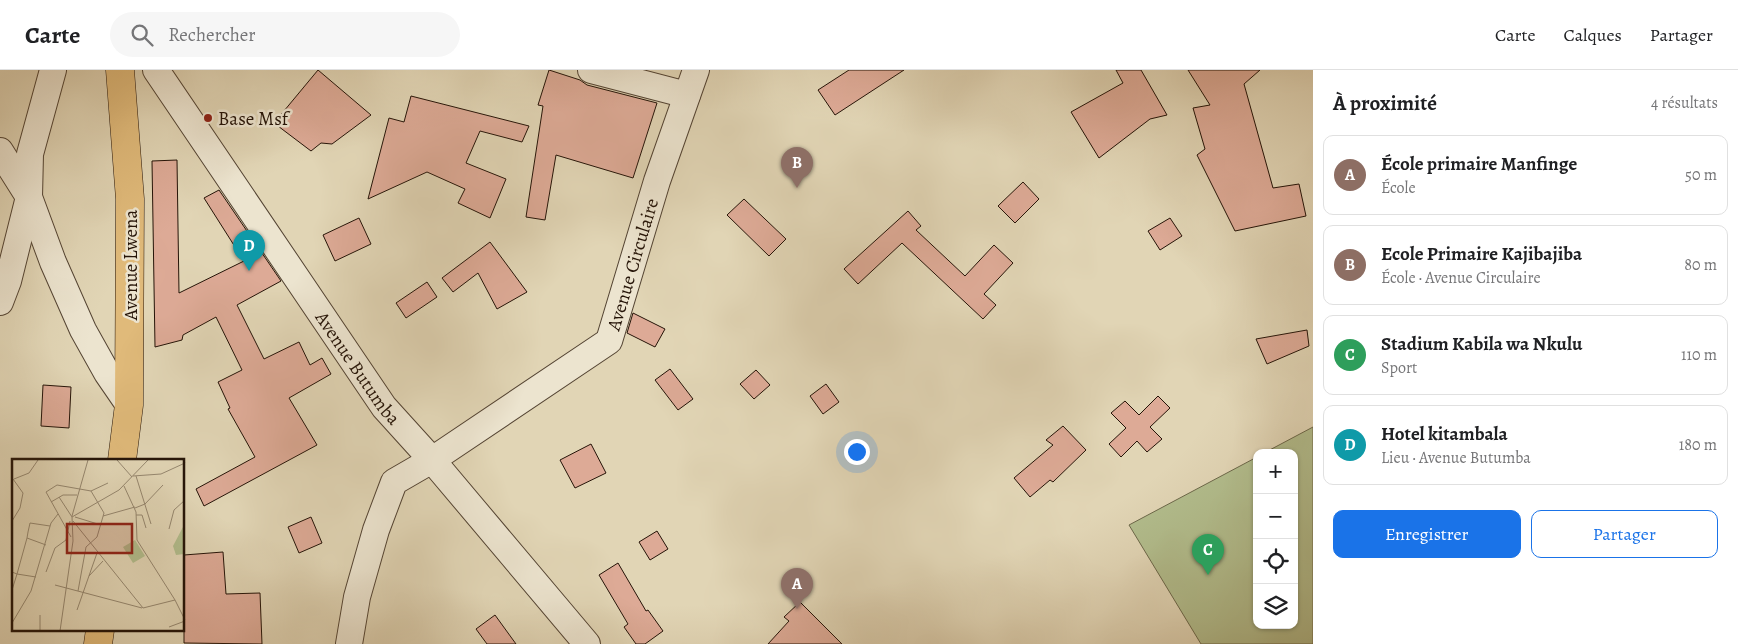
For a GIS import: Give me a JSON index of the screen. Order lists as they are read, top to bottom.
{
  "streets": {
    "main road": ["Avenue Lwena"],
    "street": ["Avenue Circulaire", "Avenue Butumba"]
  },
  "crossings": [
    ["Avenue Circulaire", "Avenue Butumba"]
  ],
  "places": ["Base Msf"],
  "page": {
    "header": "Carte",
    "search": "Rechercher",
    "nav": ["Carte", "Calques", "Partager"],
    "heading": ["À proximité", "4 résultats"],
    "list": [
      {
        "mark": "A",
        "name": "École primaire Manfinge",
        "note": "École",
        "value": "50 m"
      },
      {
        "mark": "B",
        "name": "Ecole Primaire Kajibajiba",
        "note": "École · Avenue Circulaire",
        "value": "80 m"
      },
      {
        "mark": "C",
        "name": "Stadium Kabila wa Nkulu",
        "note": "Sport",
        "value": "110 m"
      },
      {
        "mark": "D",
        "name": "Hotel kitambala",
        "note": "Lieu · Avenue Butumba",
        "value": "180 m"
      }
    ],
    "pins": [
      "B",
      "D",
      "C",
      "A"
    ],
    "map_buttons": ["+", "−"],
    "buttons": ["Enregistrer", "Partager"]
  }
}
